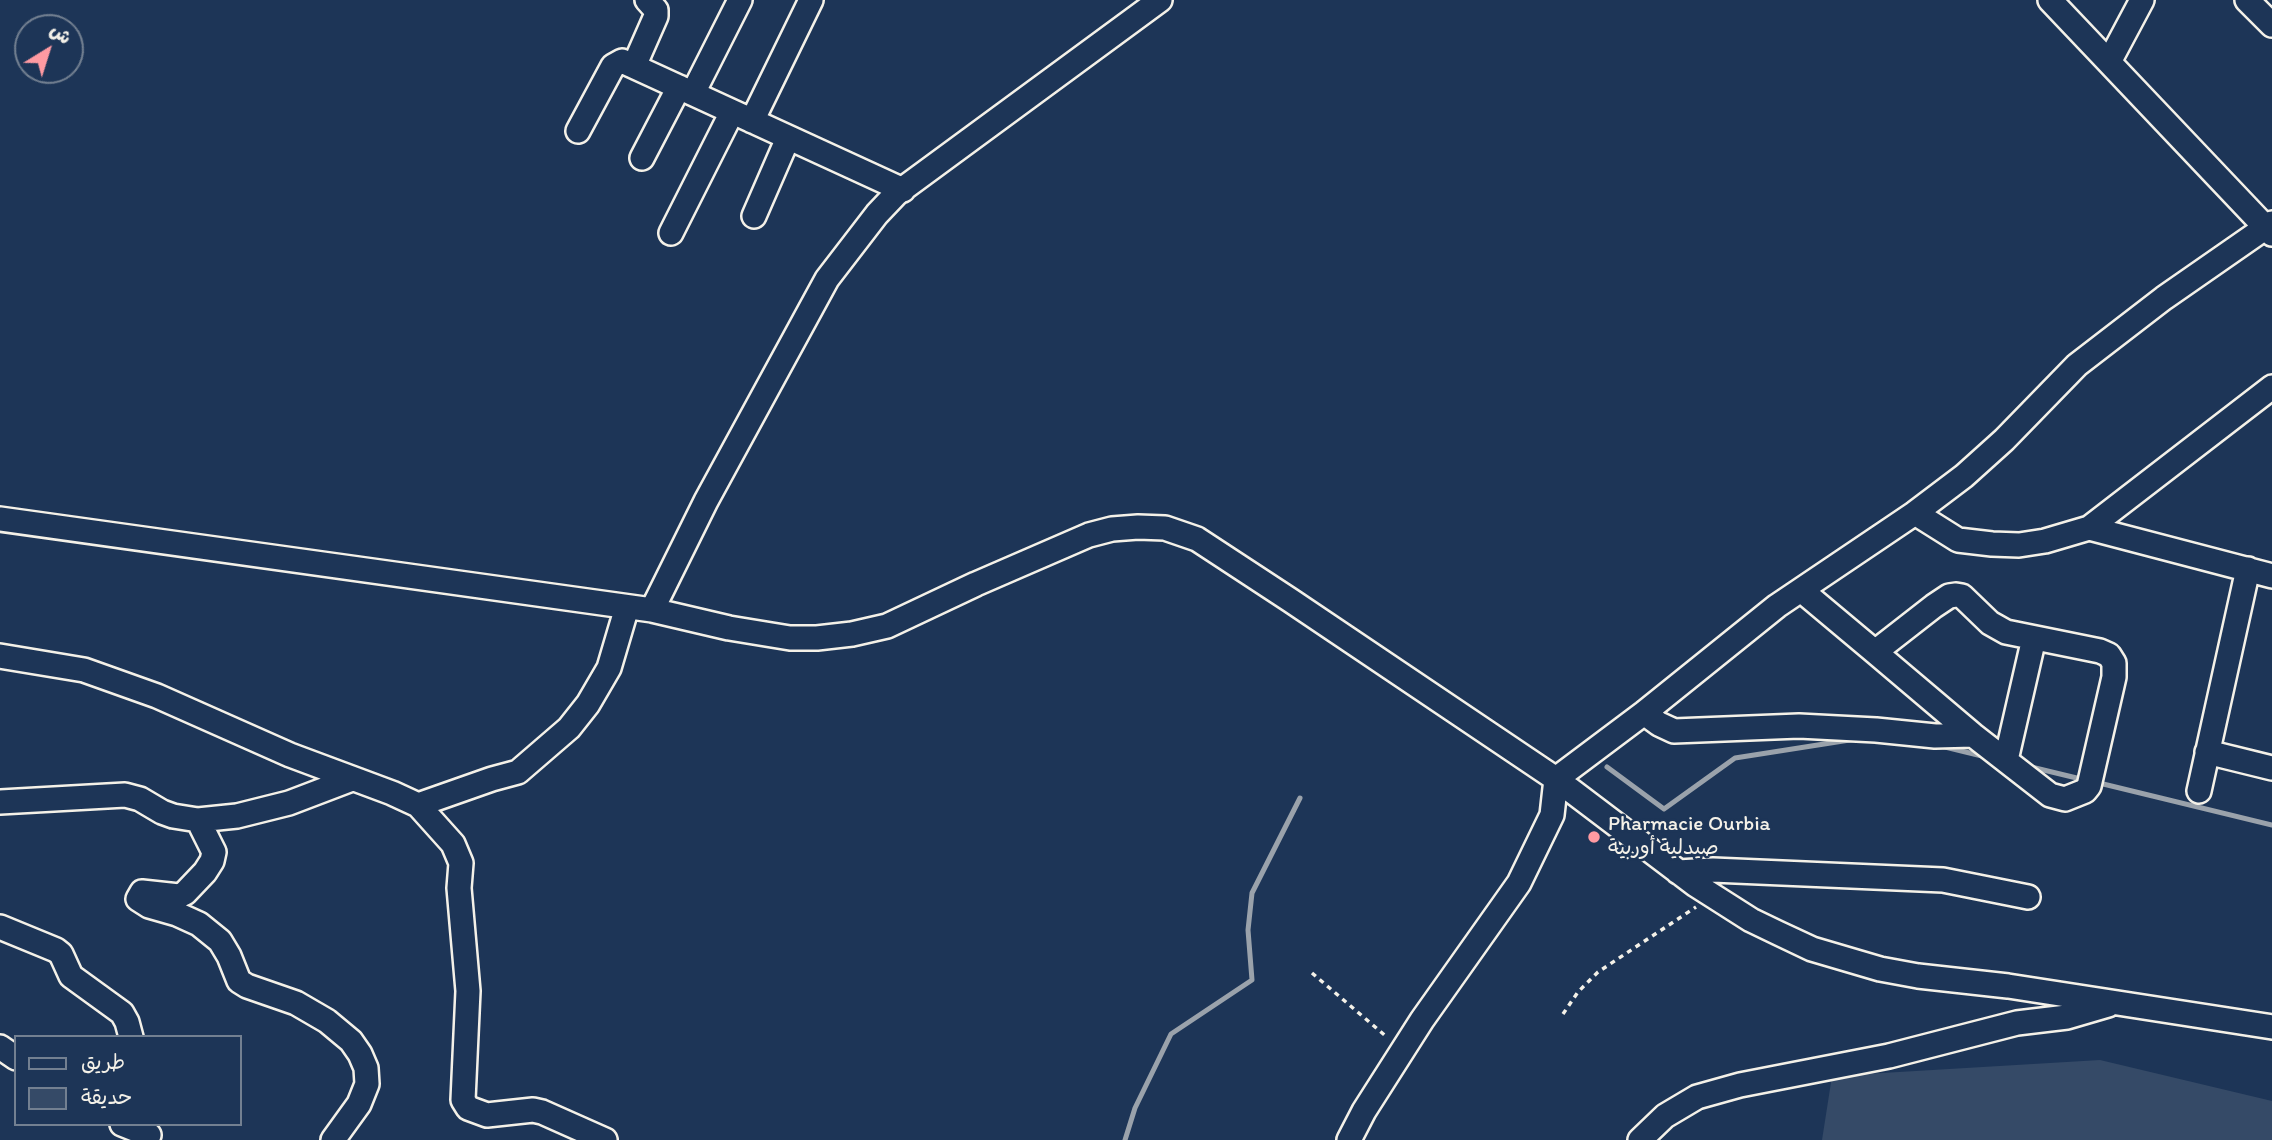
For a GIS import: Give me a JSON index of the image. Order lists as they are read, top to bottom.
{
  "places": ["Pharmacie Ourbia صيدلية أوربية"],
  "legend": ["طريق", "حديقة"],
  "north": "top right"
}
